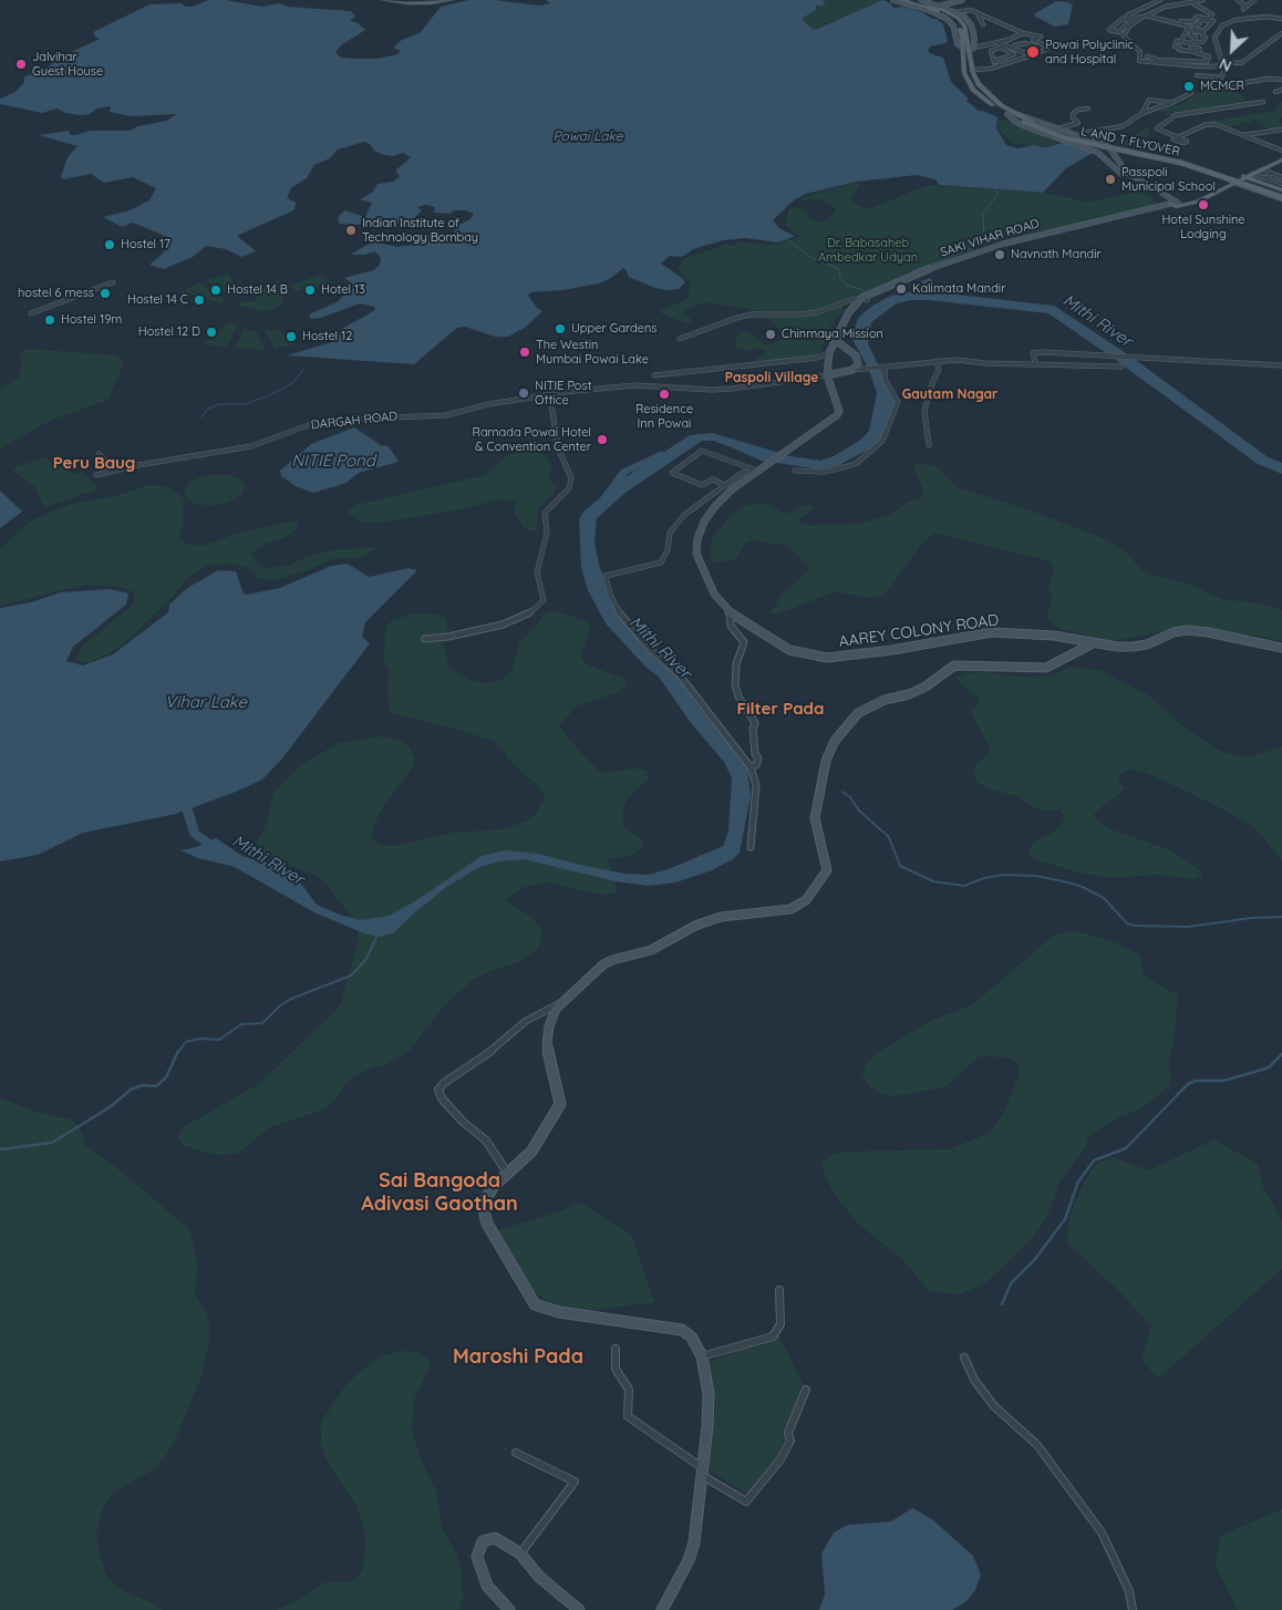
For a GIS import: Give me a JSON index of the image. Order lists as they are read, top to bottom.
{
  "streets": {
    "main road": ["L AND T FLYOVER"],
    "street": ["SAKI VIHAR ROAD", "DARGAH ROAD", "AAREY COLONY ROAD"]
  },
  "crossings": [
    ["SAKI VIHAR ROAD", "AAREY COLONY ROAD"]
  ],
  "districts": [
    "Paspoli Village",
    "Gautam Nagar",
    "Peru Baug",
    "Filter Pada",
    "Sai Bangoda Adivasi Gaothan",
    "Maroshi Pada"
  ],
  "water": [
    "Powai Lake",
    "Mithi River",
    "NITIE Pond",
    "Vihar Lake"
  ],
  "parks": ["Dr. Babasaheb Ambedkar Udyan"],
  "places": [
    "Powai Polyclinic and Hospital",
    "Jalvihar Guest House",
    "MCMCR",
    "Passpoli Municipal School",
    "Hotel Sunshine Lodging",
    "Indian Institute of Technology Bombay",
    "Hostel 17",
    "Navnath Mandir",
    "Kalimata Mandir",
    "Hostel 14 B",
    "Hotel 13",
    "hostel 6 mess",
    "Hostel 14 C",
    "Hostel 19m",
    "Upper Gardens",
    "Hostel 12 D",
    "Chinmaya Mission",
    "Hostel 12",
    "The Westin Mumbai Powai Lake",
    "NITIE Post Office",
    "Residence Inn Powai",
    "Ramada Powai Hotel & Convention Center"
  ],
  "north": "bottom left"
}
